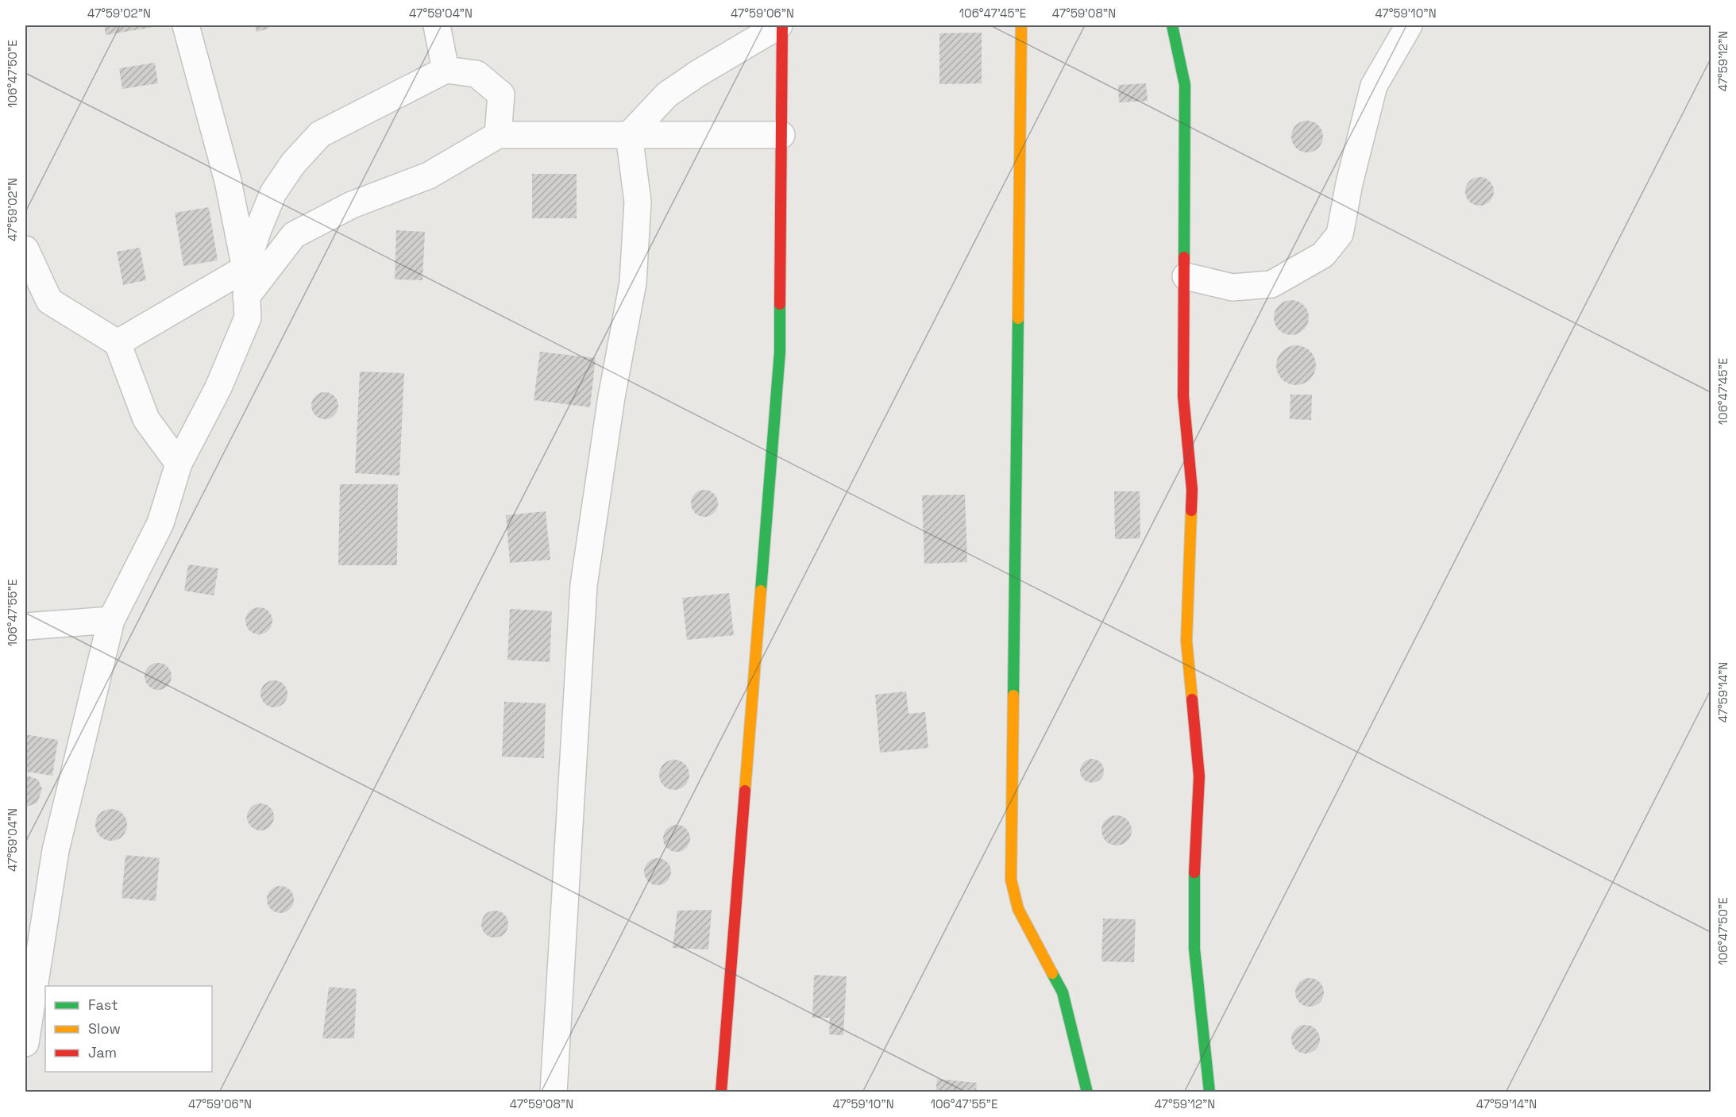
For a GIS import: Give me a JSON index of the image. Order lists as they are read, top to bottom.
{
  "legend": ["Fast", "Slow", "Jam"],
  "coordinates": [
    "47°59'02\"N",
    "47°59'04\"N",
    "47°59'06\"N",
    "106°47'45\"E",
    "47°59'08\"N",
    "47°59'10\"N",
    "47°59'12\"N",
    "106°47'50\"E",
    "106°47'55\"E",
    "47°59'14\"N"
  ]
}
